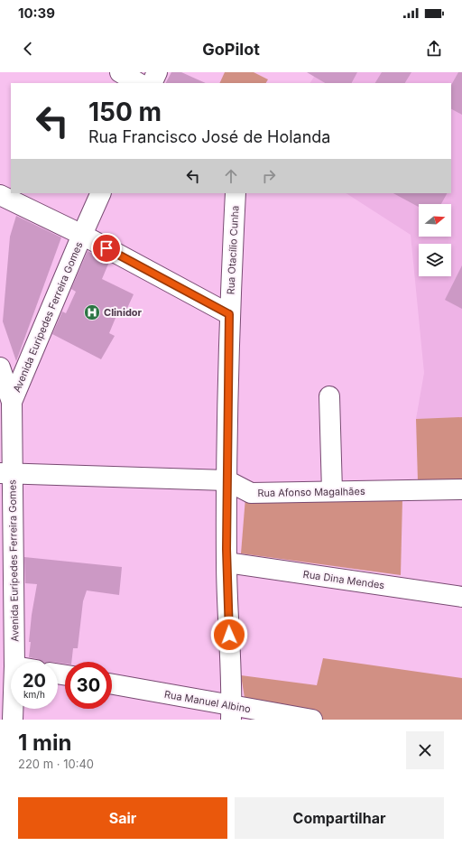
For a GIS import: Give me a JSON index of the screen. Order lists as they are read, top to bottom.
{
  "streets": {
    "street": [
      "Rua Otacílio Cunha",
      "Avenida Euripedes Ferreira Gomes",
      "Rua Afonso Magalhães",
      "Avenida Eurípedes Ferreira Gomes",
      "Rua Dina Mendes",
      "Rua Manuel Albino"
    ]
  },
  "crossings": [
    ["Rua Otacílio Cunha", "Rua Afonso Magalhães"],
    ["Rua Otacílio Cunha", "Rua Dina Mendes"],
    ["Rua Otacílio Cunha", "Rua Manuel Albino"],
    ["Avenida Euripedes Ferreira Gomes", "Avenida Eurípedes Ferreira Gomes"],
    ["Rua Afonso Magalhães", "Avenida Eurípedes Ferreira Gomes"]
  ],
  "places": {
    "hospital": ["Clinidor"]
  },
  "north": "right",
  "page": {
    "status": "10:39",
    "header": "GoPilot",
    "turn": ["150 m", "Rua Francisco José de Holanda"],
    "speed": "20 km/h",
    "limit": "30",
    "heading": ["1 min", "220 m · 10:40"],
    "buttons": ["Sair", "Compartilhar"]
  }
}
